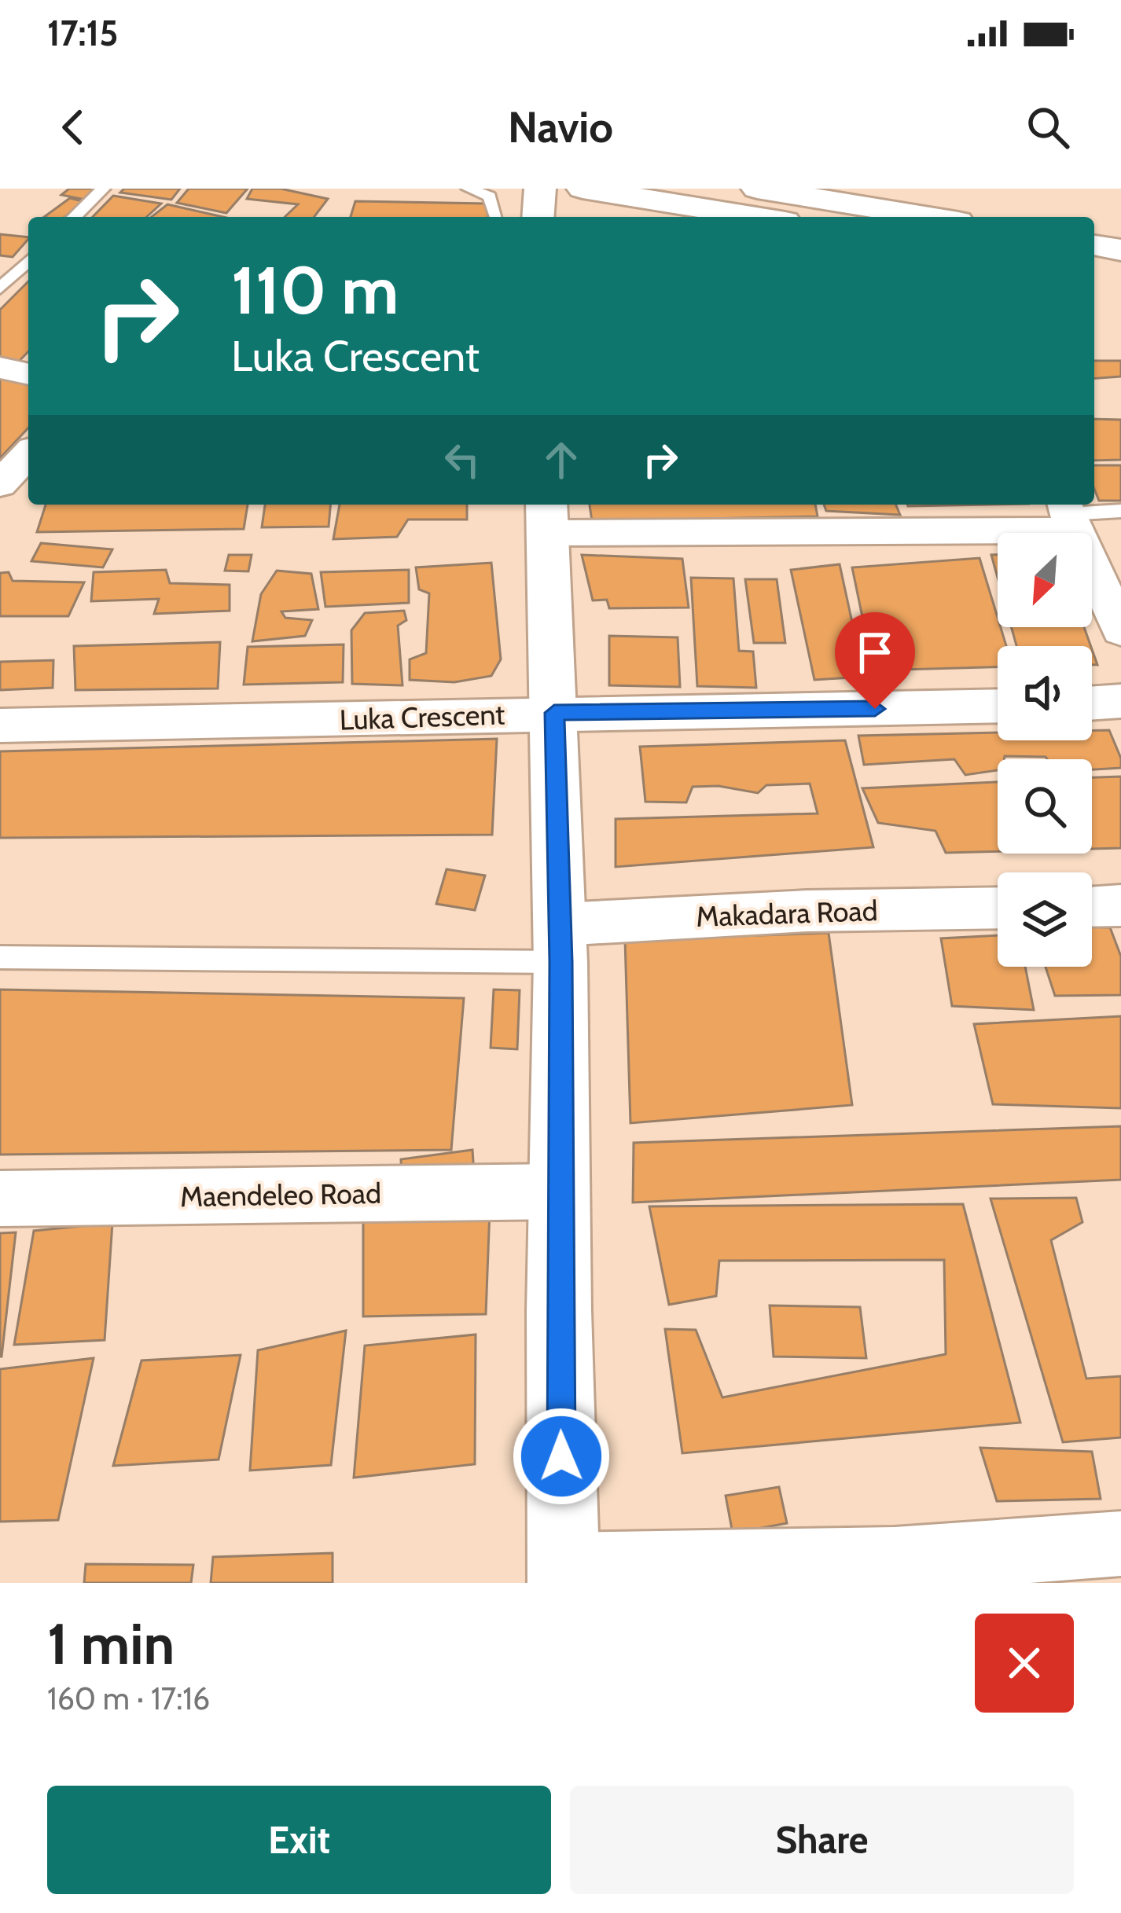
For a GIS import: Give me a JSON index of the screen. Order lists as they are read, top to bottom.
{
  "streets": {
    "street": ["Luka Crescent", "Makadara Road", "Maendeleo Road"]
  },
  "north": "bottom left",
  "page": {
    "status": "17:15",
    "header": "Navio",
    "turn": ["110 m", "Luka Crescent"],
    "heading": ["1 min", "160 m · 17:16"],
    "buttons": ["Exit", "Share"]
  }
}
